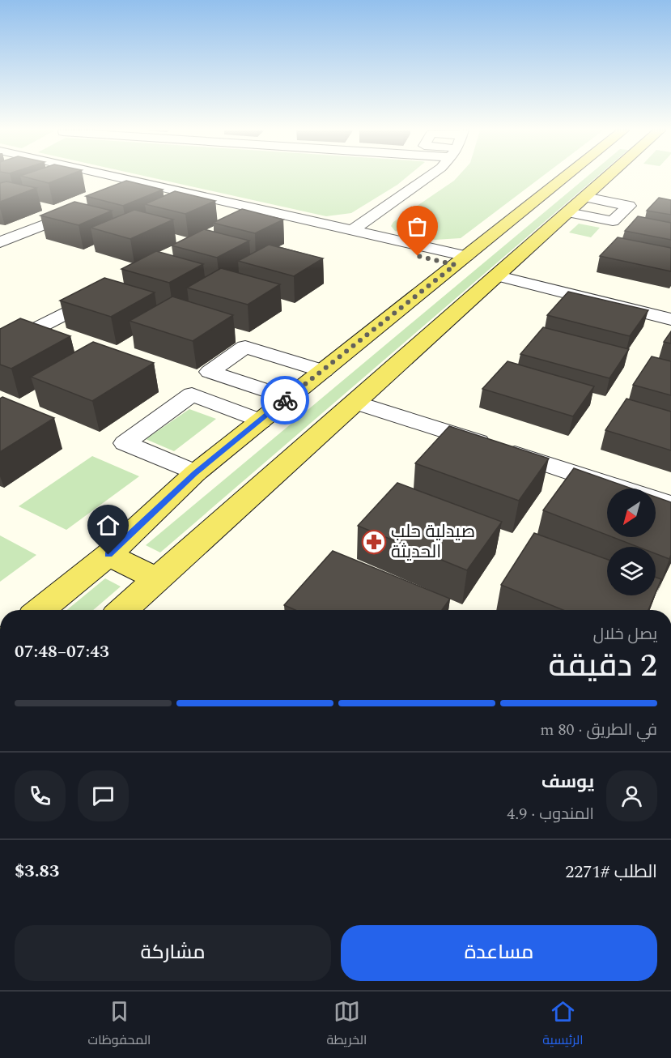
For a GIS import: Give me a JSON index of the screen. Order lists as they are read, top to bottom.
{
  "places": {
    "pharmacy": ["صيدلية حلب الحديثة"]
  },
  "north": "bottom left",
  "page": {
    "heading": ["2 دقيقة", "يصل خلال", "07:43–07:48"],
    "panel": [
      "يوسف",
      "المندوب · 4.9",
      "الطلب #2271",
      "$3.83"
    ],
    "bar": "في الطريق · 80 m",
    "buttons": ["مساعدة", "مشاركة"],
    "tabs": ["الرئيسية", "الخريطة", "المحفوظات"]
  }
}
